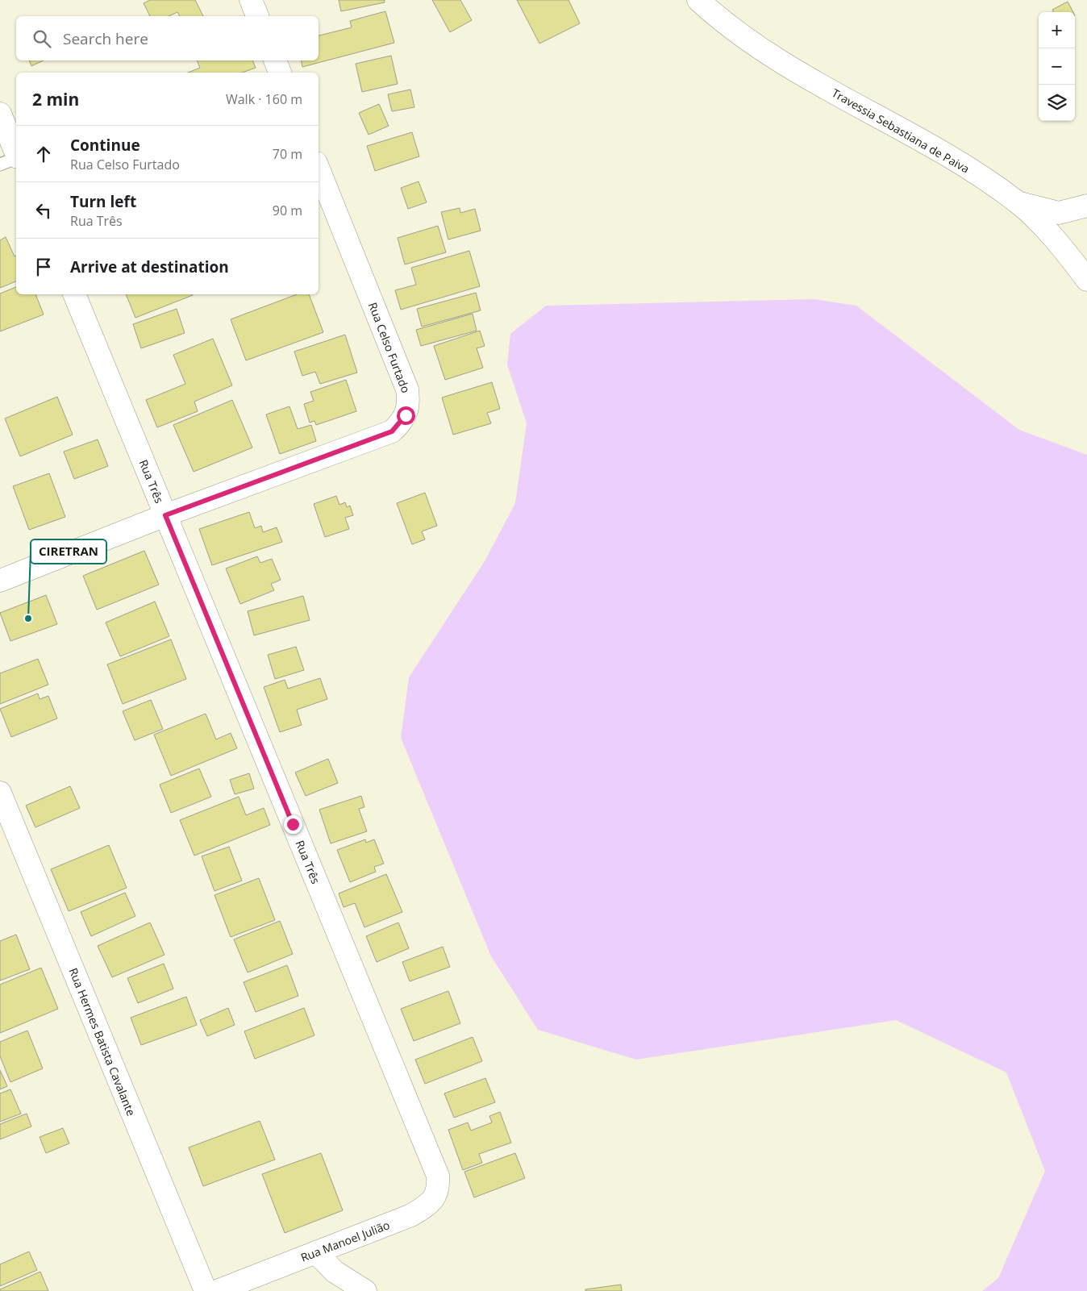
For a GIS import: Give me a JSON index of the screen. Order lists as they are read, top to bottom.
{
  "streets": {
    "street": [
      "Travessia Sebastiana de Paiva",
      "Rua Celso Furtado",
      "Rua Três",
      "Rua Hermes Batista Cavalante",
      "Rua Manoel Julião"
    ]
  },
  "crossings": [
    ["Rua Celso Furtado", "Rua Três"],
    ["Rua Três", "Rua Manoel Julião"]
  ],
  "places": ["CIRETRAN"],
  "page": {
    "map_buttons": ["+", "−"],
    "search": "Search here",
    "heading": ["2 min", "Walk · 160 m"],
    "list": [
      ["Continue", "Rua Celso Furtado", "70 m"],
      ["Turn left", "Rua Três", "90 m"],
      "Arrive at destination"
    ]
  }
}
